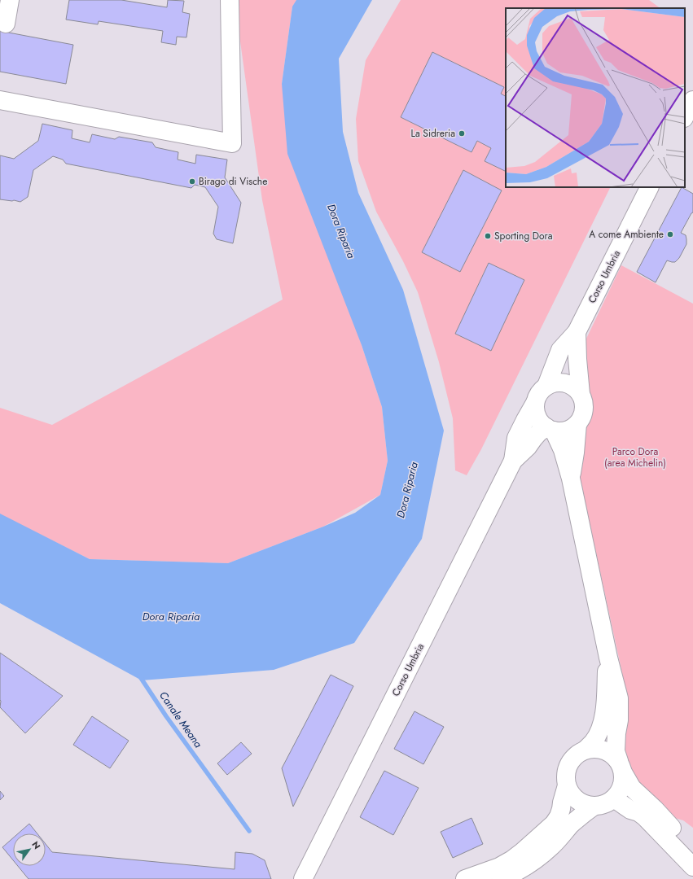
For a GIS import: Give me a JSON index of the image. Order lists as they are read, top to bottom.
{
  "streets": {
    "street": ["Corso Umbria"]
  },
  "water": ["Dora Riparia", "Canale Meana"],
  "parks": ["Parco Dora (area Michelin)"],
  "places": [
    "La Sidreria",
    "Birago di Vische",
    "A come Ambiente",
    "Sporting Dora"
  ],
  "north": "top right"
}
